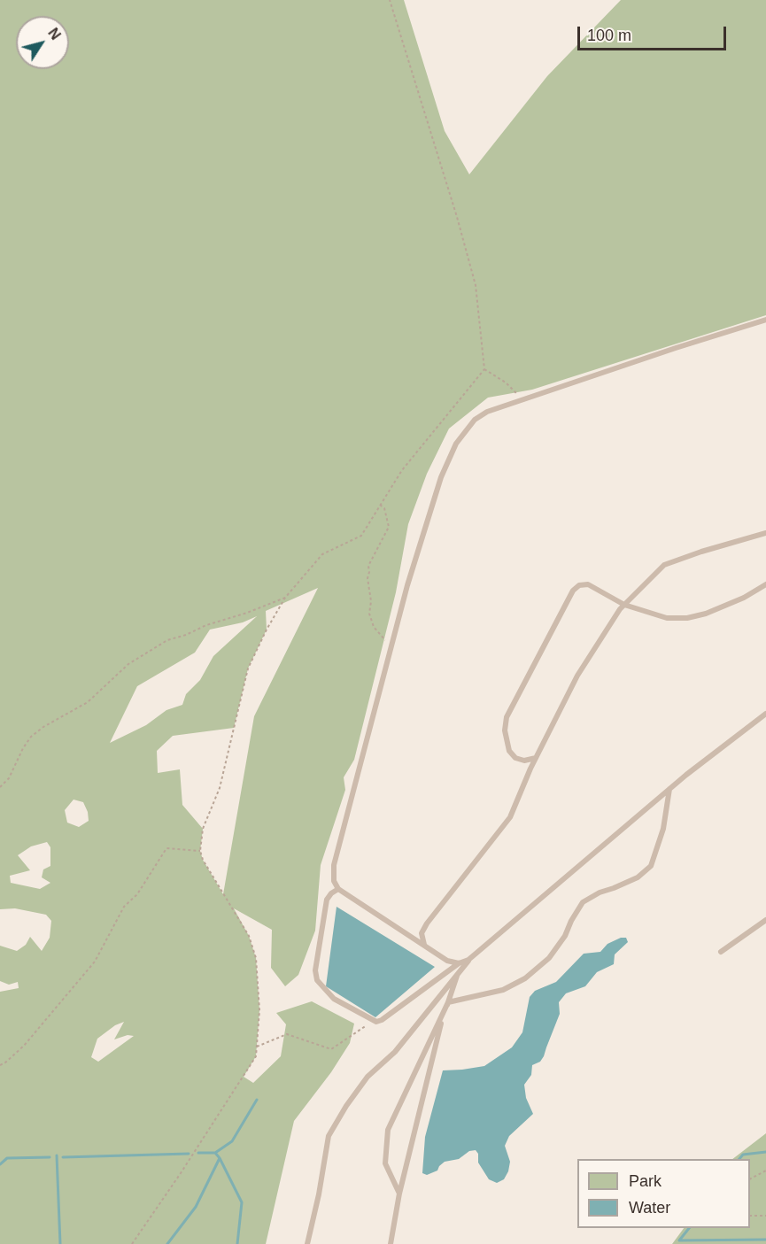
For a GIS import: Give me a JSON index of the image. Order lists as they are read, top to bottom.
{
  "legend": ["Park", "Water"],
  "scale_bar": "100 m",
  "north": "top right"
}
